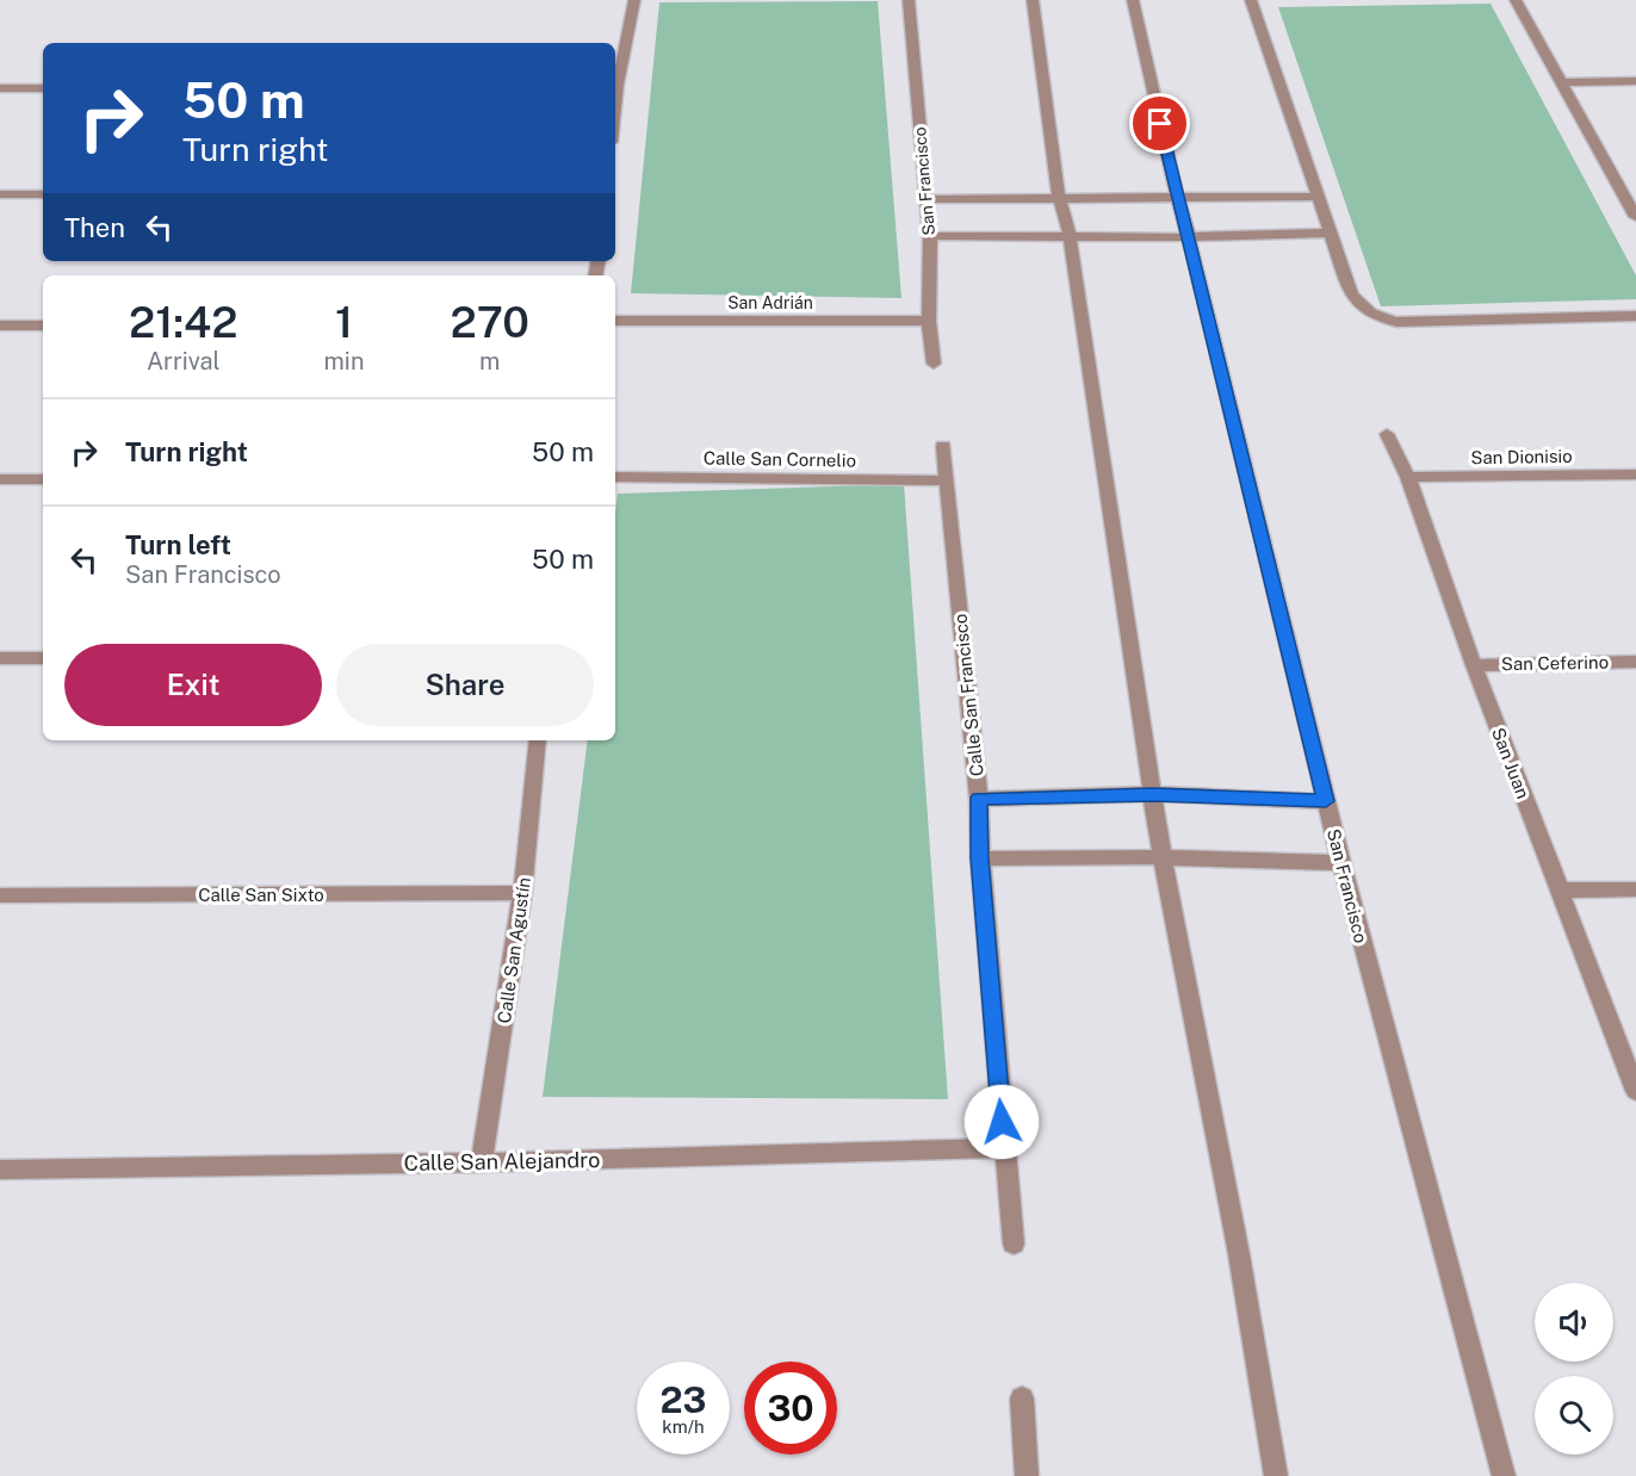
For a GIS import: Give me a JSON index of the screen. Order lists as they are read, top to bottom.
{
  "streets": {
    "street": [
      "San Francisco",
      "San Adrián",
      "San Dionisio",
      "Calle San Cornelio",
      "San Ceferino",
      "Calle San Francisco",
      "San Juan",
      "Calle San Sixto",
      "Calle San Agustín",
      "Calle San Alejandro"
    ]
  },
  "crossings": [
    ["San Francisco", "San Adrián"],
    ["San Dionisio", "San Juan"],
    ["Calle San Cornelio", "Calle San Francisco"],
    ["San Ceferino", "San Juan"],
    ["Calle San Francisco", "Calle San Alejandro"],
    ["Calle San Sixto", "Calle San Agustín"],
    ["Calle San Agustín", "Calle San Alejandro"]
  ],
  "page": {
    "turn": ["50 m", "Turn right"],
    "then": "Then",
    "eta": [
      "21:42",
      "Arrival",
      "1",
      "min",
      "270",
      "m"
    ],
    "list": [
      {
        "name": "Turn right",
        "value": "50 m"
      },
      {
        "name": "Turn left",
        "note": "San Francisco",
        "value": "50 m"
      }
    ],
    "buttons": ["Exit", "Share"],
    "speed": "23 km/h",
    "limit": "30"
  }
}
